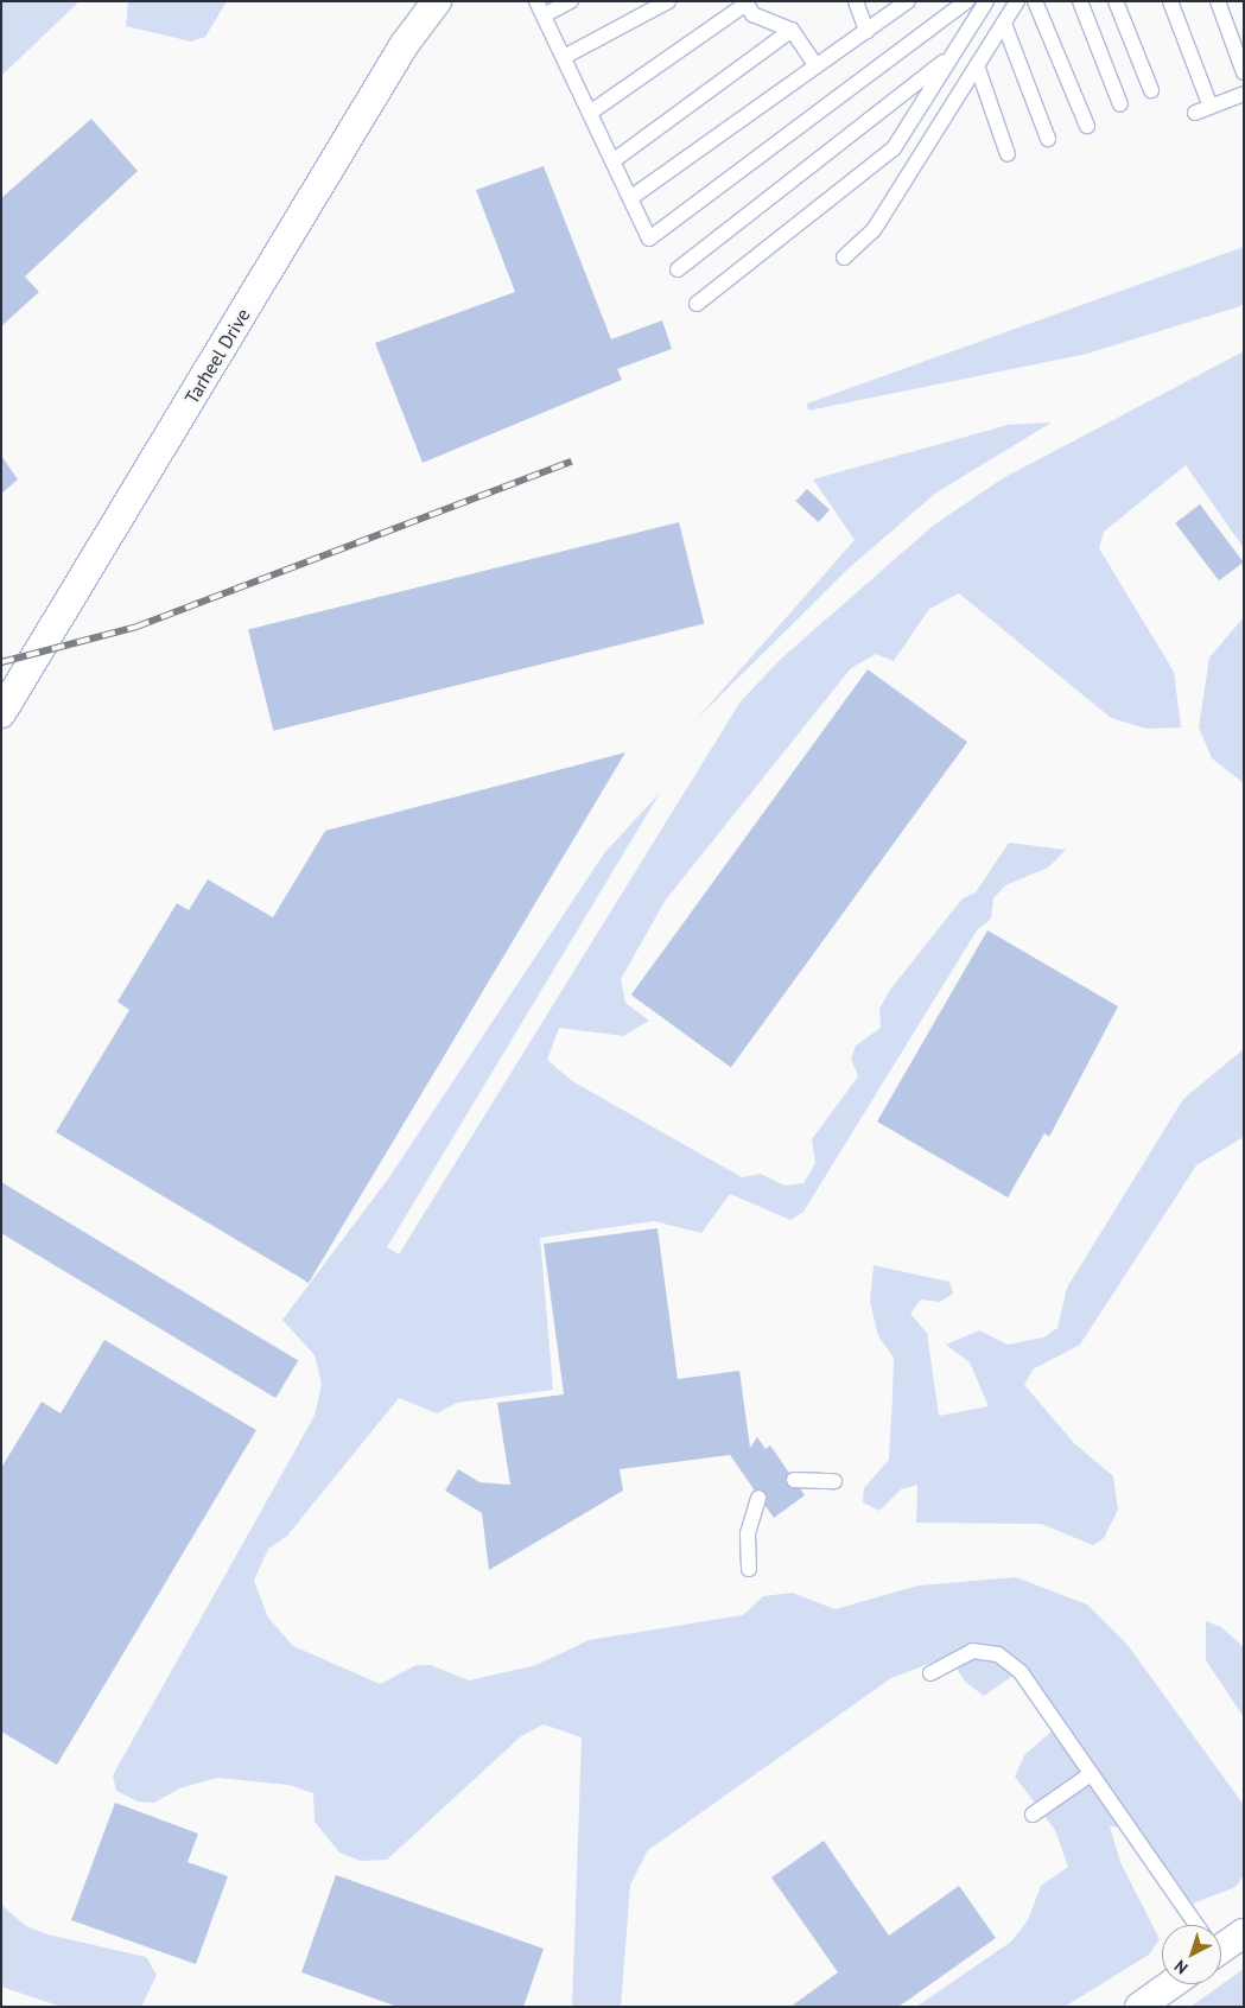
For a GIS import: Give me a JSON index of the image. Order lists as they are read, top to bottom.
{
  "streets": {
    "street": ["Tarheel Drive"]
  },
  "north": "bottom left"
}
